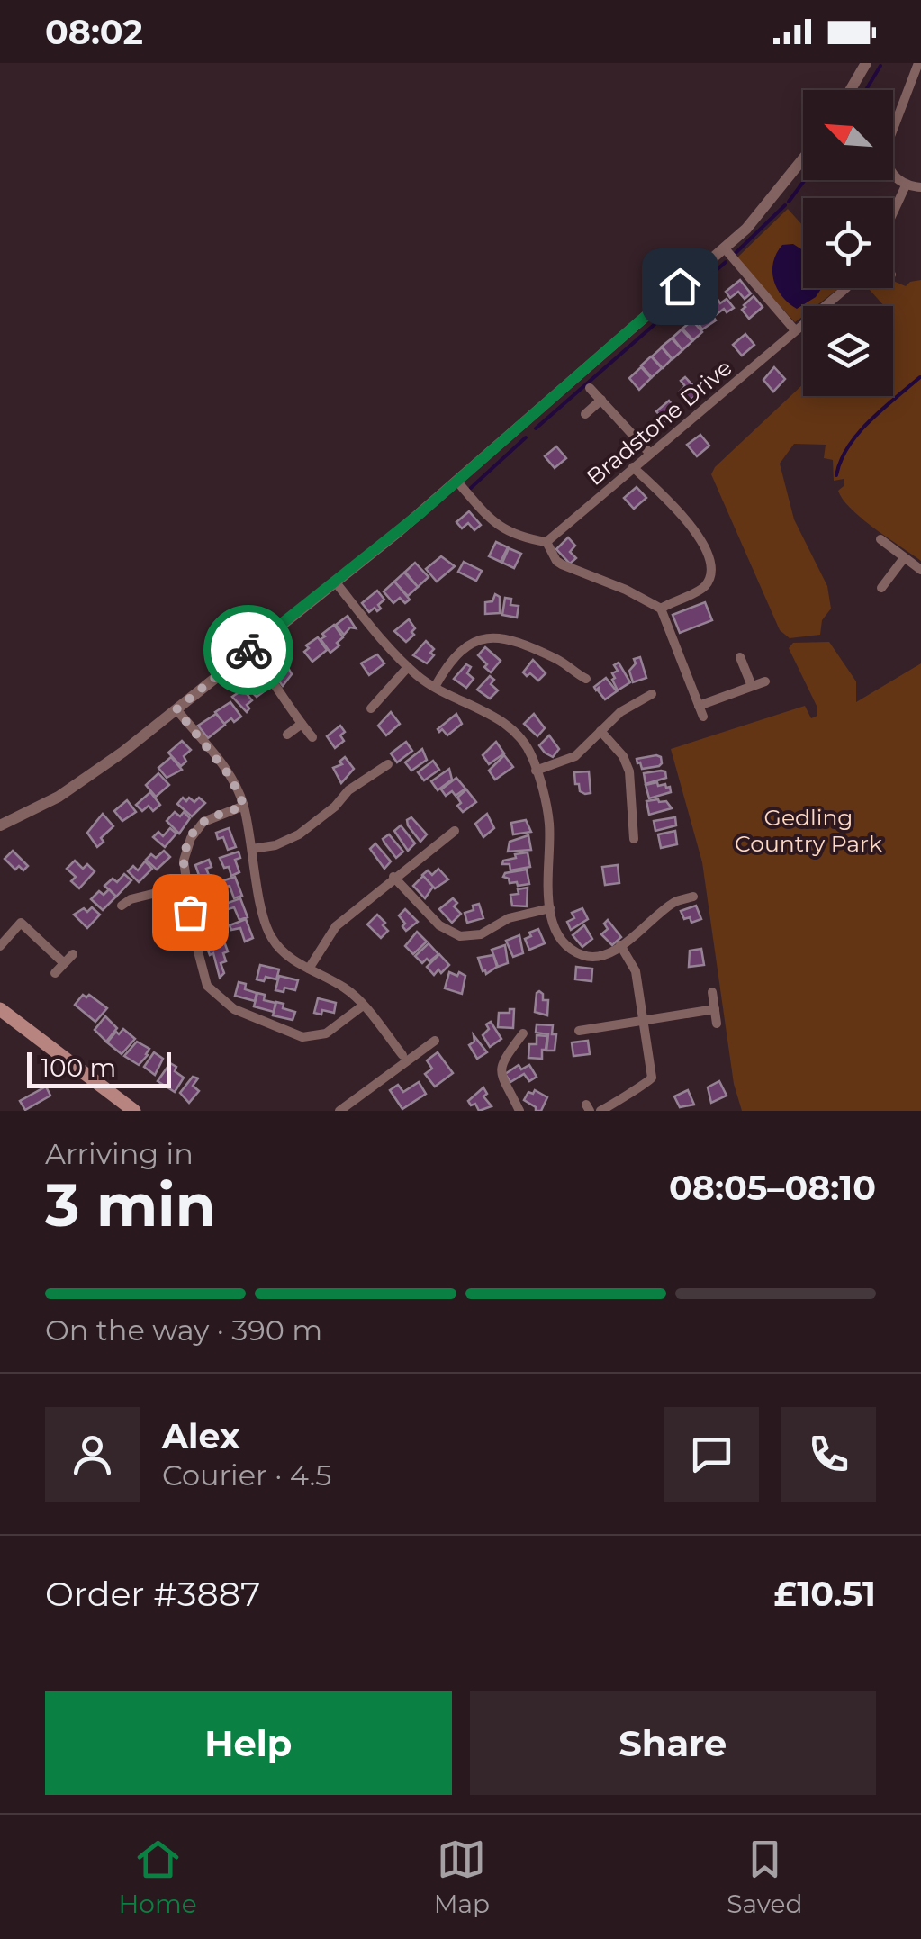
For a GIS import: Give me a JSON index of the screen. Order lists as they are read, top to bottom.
{
  "streets": {
    "street": ["Bradstone Drive"]
  },
  "parks": ["Gedling Country Park"],
  "scale_bar": "100 m",
  "north": "top left",
  "page": {
    "status": "08:02",
    "scale": "100 m",
    "heading": ["3 min", "Arriving in", "08:05–08:10"],
    "panel": [
      "Alex",
      "Courier · 4.5",
      "Order #3887",
      "£10.51"
    ],
    "bar": "On the way · 390 m",
    "buttons": ["Help", "Share"],
    "tabs": ["Home", "Map", "Saved"]
  }
}
